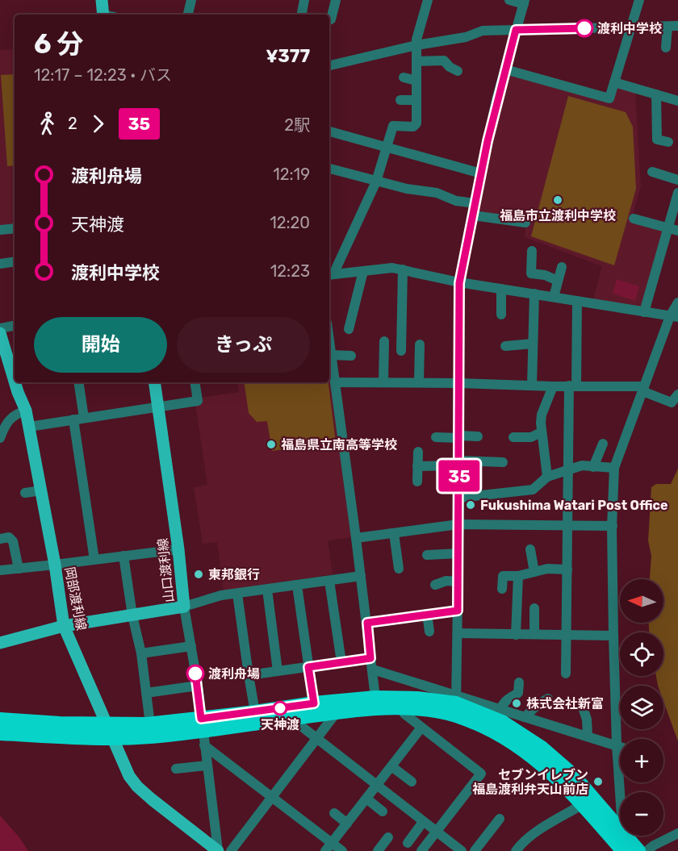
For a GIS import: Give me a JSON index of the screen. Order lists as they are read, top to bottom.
{
  "streets": {
    "main road": ["山口渡利線", "岡部渡利線"]
  },
  "crossings": [
    ["山口渡利線", "岡部渡利線"]
  ],
  "places": [
    "渡利中学校",
    "福島市立渡利中学校",
    "福島県立南高等学校",
    "Fukushima Watari Post Office",
    "東邦銀行",
    "渡利舟場",
    "株式会社新富",
    "天神渡",
    "セブンイレブン 福島渡利弁天山前店"
  ],
  "lines": ["bus line 35"],
  "north": "left",
  "page": {
    "on_map": "35",
    "heading": ["6 分", "12:17 – 12:23 · バス", "¥377"],
    "legs": ["2", "35", "2駅"],
    "list": [
      {
        "name": "渡利舟場",
        "value": "12:19"
      },
      {
        "name": "天神渡",
        "value": "12:20"
      },
      {
        "name": "渡利中学校",
        "value": "12:23"
      }
    ],
    "buttons": ["開始", "きっぷ"],
    "map_buttons": ["+", "−"]
  }
}
